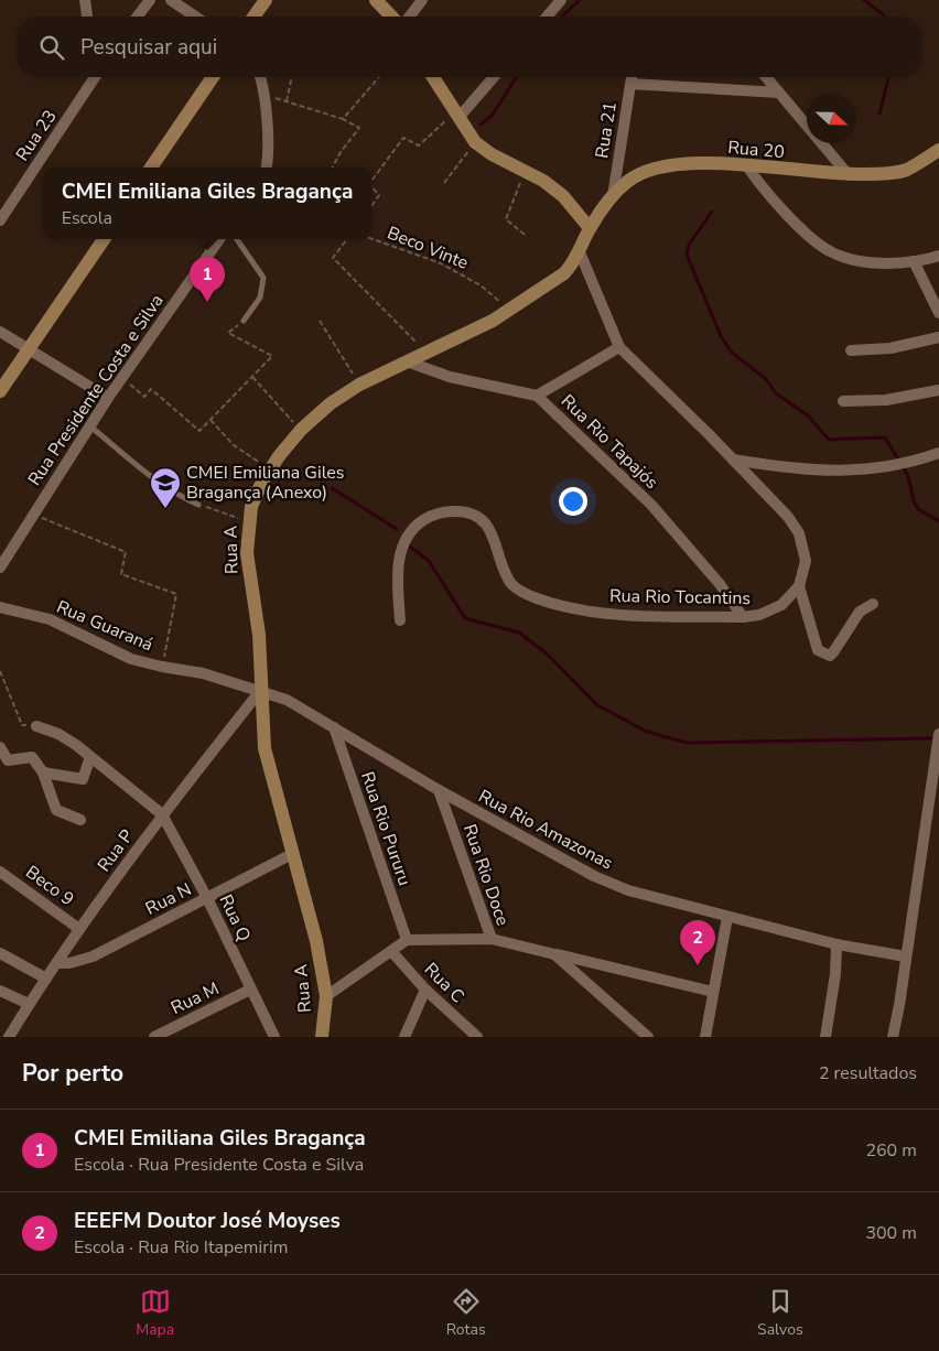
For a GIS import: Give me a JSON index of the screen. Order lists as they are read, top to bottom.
{
  "streets": {
    "street": [
      "Rua 21",
      "Rua 23",
      "Rua 20",
      "Rua Presidente Costa e Silva",
      "Rua Rio Tapajós",
      "Rua A",
      "Rua Rio Tocantins",
      "Rua Guaraná",
      "Rua Rio Pururu",
      "Rua Rio Amazonas",
      "Rua P",
      "Rua Rio Doce",
      "Beco 9",
      "Rua N",
      "Rua Q",
      "Rua C",
      "Rua M"
    ],
    "path": ["Beco Vinte"]
  },
  "crossings": [
    ["Rua 21", "Rua 20"],
    ["Rua 20", "Rua A"],
    ["Beco Vinte", "Rua A"],
    ["Rua Rio Tapajós", "Rua A"],
    ["Rua Rio Tapajós", "Rua Rio Tocantins"],
    ["Rua A", "Rua Guaraná"],
    ["Rua A", "Rua Rio Amazonas"],
    ["Rua A", "Rua P"],
    ["Rua A", "Rua N"],
    ["Rua Guaraná", "Rua Rio Amazonas"],
    ["Rua Guaraná", "Rua P"],
    ["Rua Rio Pururu", "Rua Rio Amazonas"],
    ["Rua Rio Amazonas", "Rua P"],
    ["Rua Rio Amazonas", "Rua Rio Doce"],
    ["Rua P", "Beco 9"],
    ["Rua P", "Rua N"],
    ["Rua P", "Rua Q"],
    ["Rua N", "Rua Q"],
    ["Rua Q", "Rua M"]
  ],
  "places": {
    "school or university": ["CMEI Emiliana Giles Bragança (Anexo)"]
  },
  "north": "right",
  "page": {
    "search": "Pesquisar aqui",
    "popup": ["CMEI Emiliana Giles Bragança", "Escola"],
    "pins": ["1", "2"],
    "heading": ["Por perto", "2 resultados"],
    "list": [
      {
        "mark": "1",
        "name": "CMEI Emiliana Giles Bragança",
        "note": "Escola · Rua Presidente Costa e Silva",
        "value": "260 m"
      },
      {
        "mark": "2",
        "name": "EEEFM Doutor José Moyses",
        "note": "Escola · Rua Rio Itapemirim",
        "value": "300 m"
      }
    ],
    "nav": ["Mapa", "Rotas", "Salvos"]
  }
}
